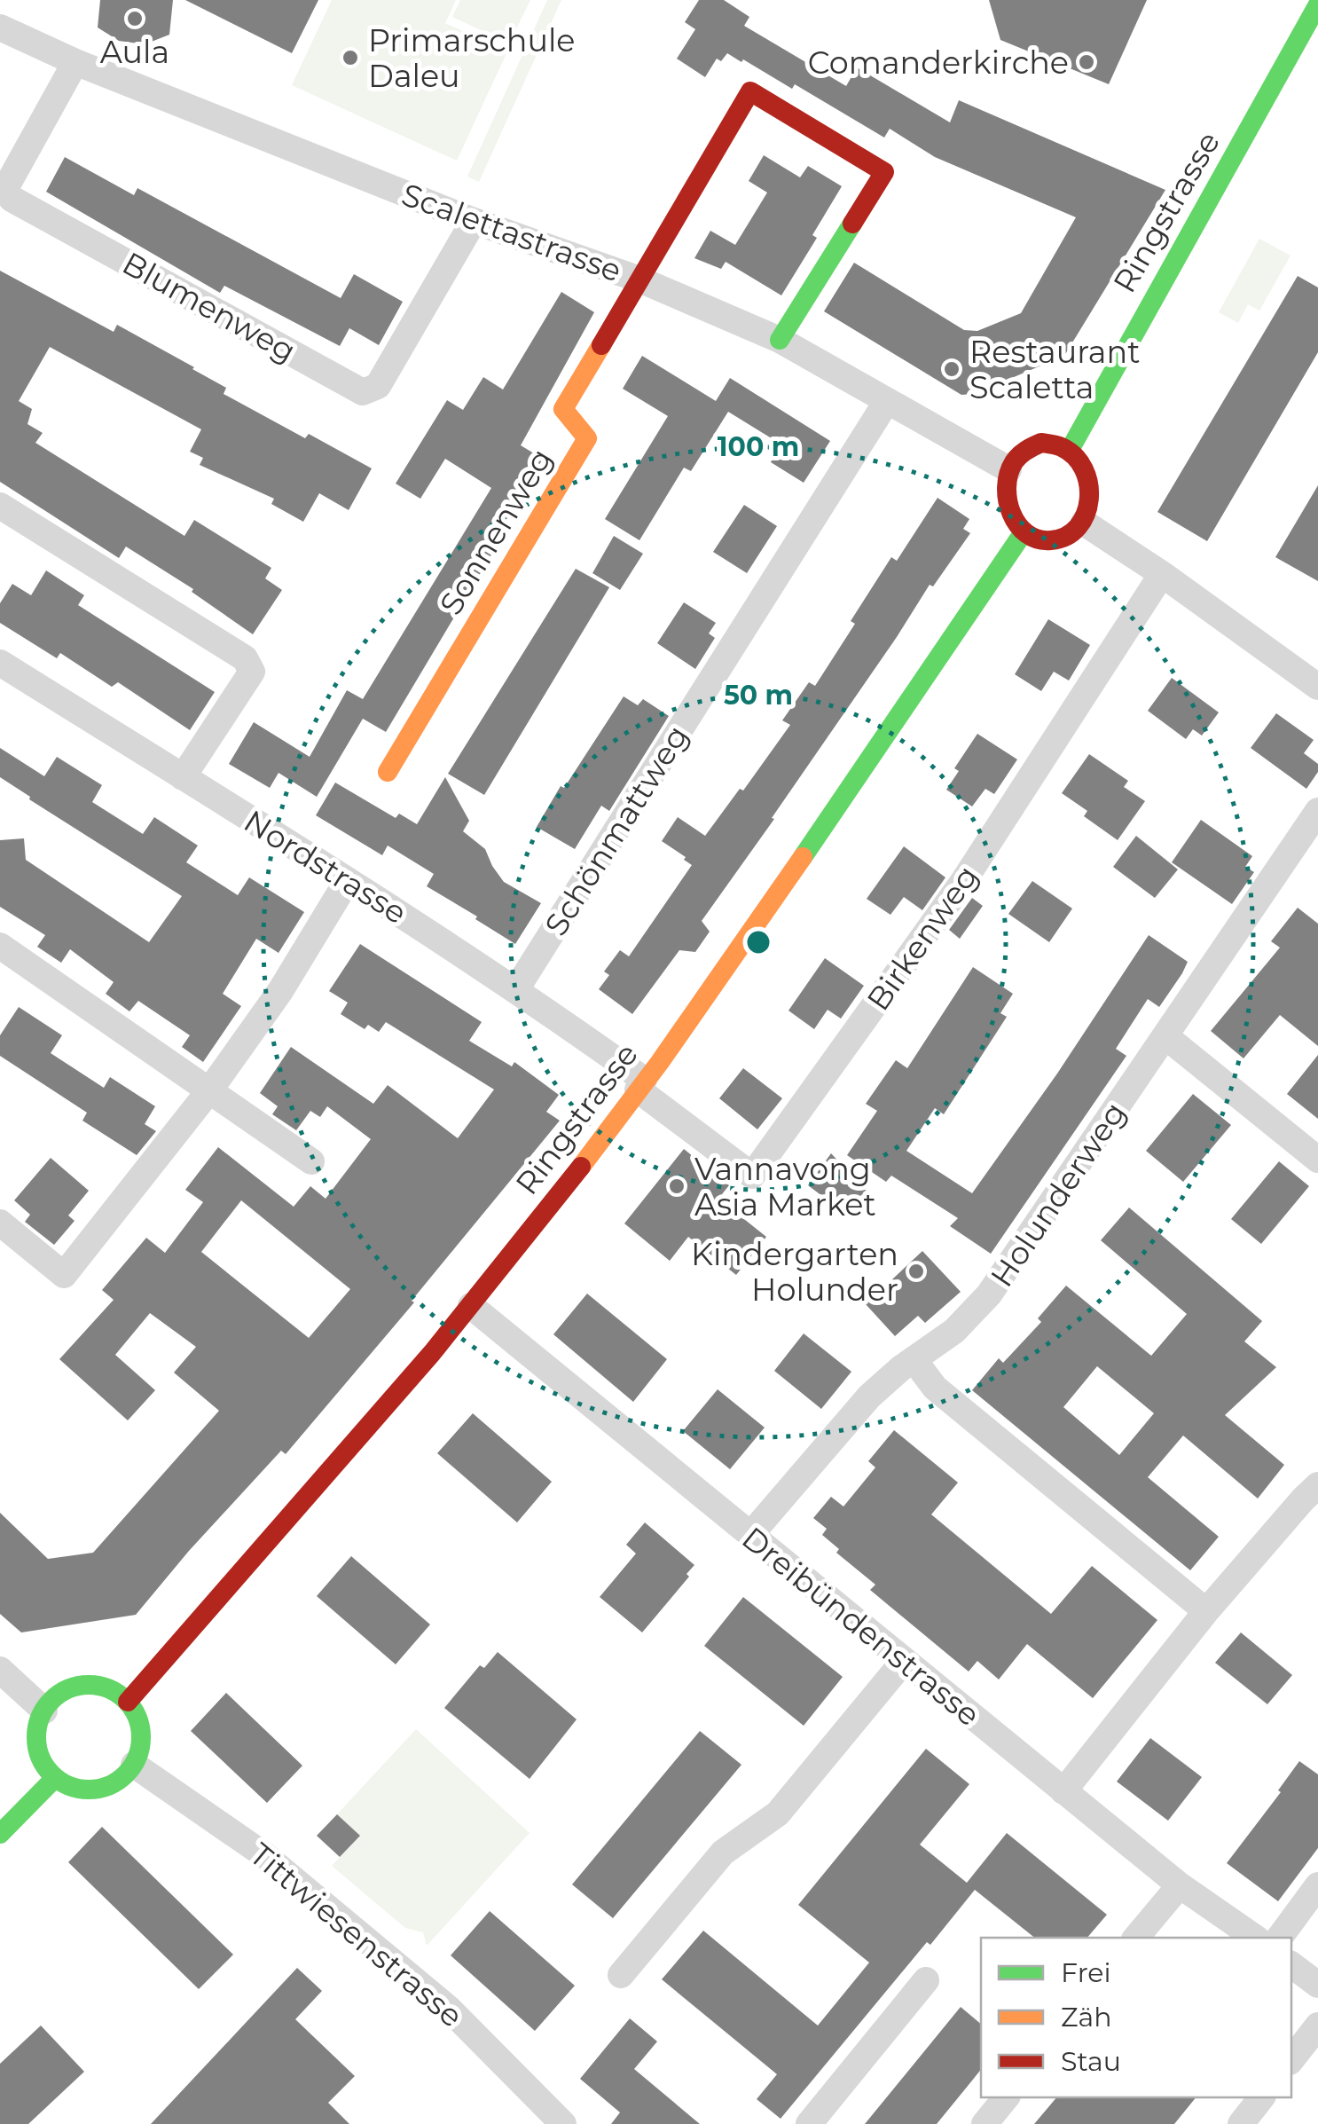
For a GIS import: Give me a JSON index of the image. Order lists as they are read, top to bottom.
{
  "streets": {
    "main road": ["Ringstrasse", "Sonnenweg"],
    "street": [
      "Scalettastrasse",
      "Blumenweg",
      "Schönmattweg",
      "Nordstrasse",
      "Birkenweg",
      "Holunderweg",
      "Dreibündenstrasse",
      "Tittwiesenstrasse"
    ]
  },
  "crossings": [
    ["Ringstrasse", "Scalettastrasse"],
    ["Ringstrasse", "Nordstrasse"],
    ["Ringstrasse", "Birkenweg"],
    ["Ringstrasse", "Dreibündenstrasse"],
    ["Ringstrasse", "Tittwiesenstrasse"],
    ["Scalettastrasse", "Blumenweg"],
    ["Scalettastrasse", "Sonnenweg"],
    ["Scalettastrasse", "Schönmattweg"],
    ["Schönmattweg", "Nordstrasse"],
    ["Nordstrasse", "Birkenweg"],
    ["Holunderweg", "Dreibündenstrasse"]
  ],
  "places": [
    "Aula",
    "Primarschule Daleu",
    "Comanderkirche",
    "Restaurant Scaletta",
    "Vannavong Asia Market",
    "Kindergarten Holunder"
  ],
  "legend": ["Frei", "Zäh", "Stau"],
  "rings": ["100 m", "50 m"]
}
